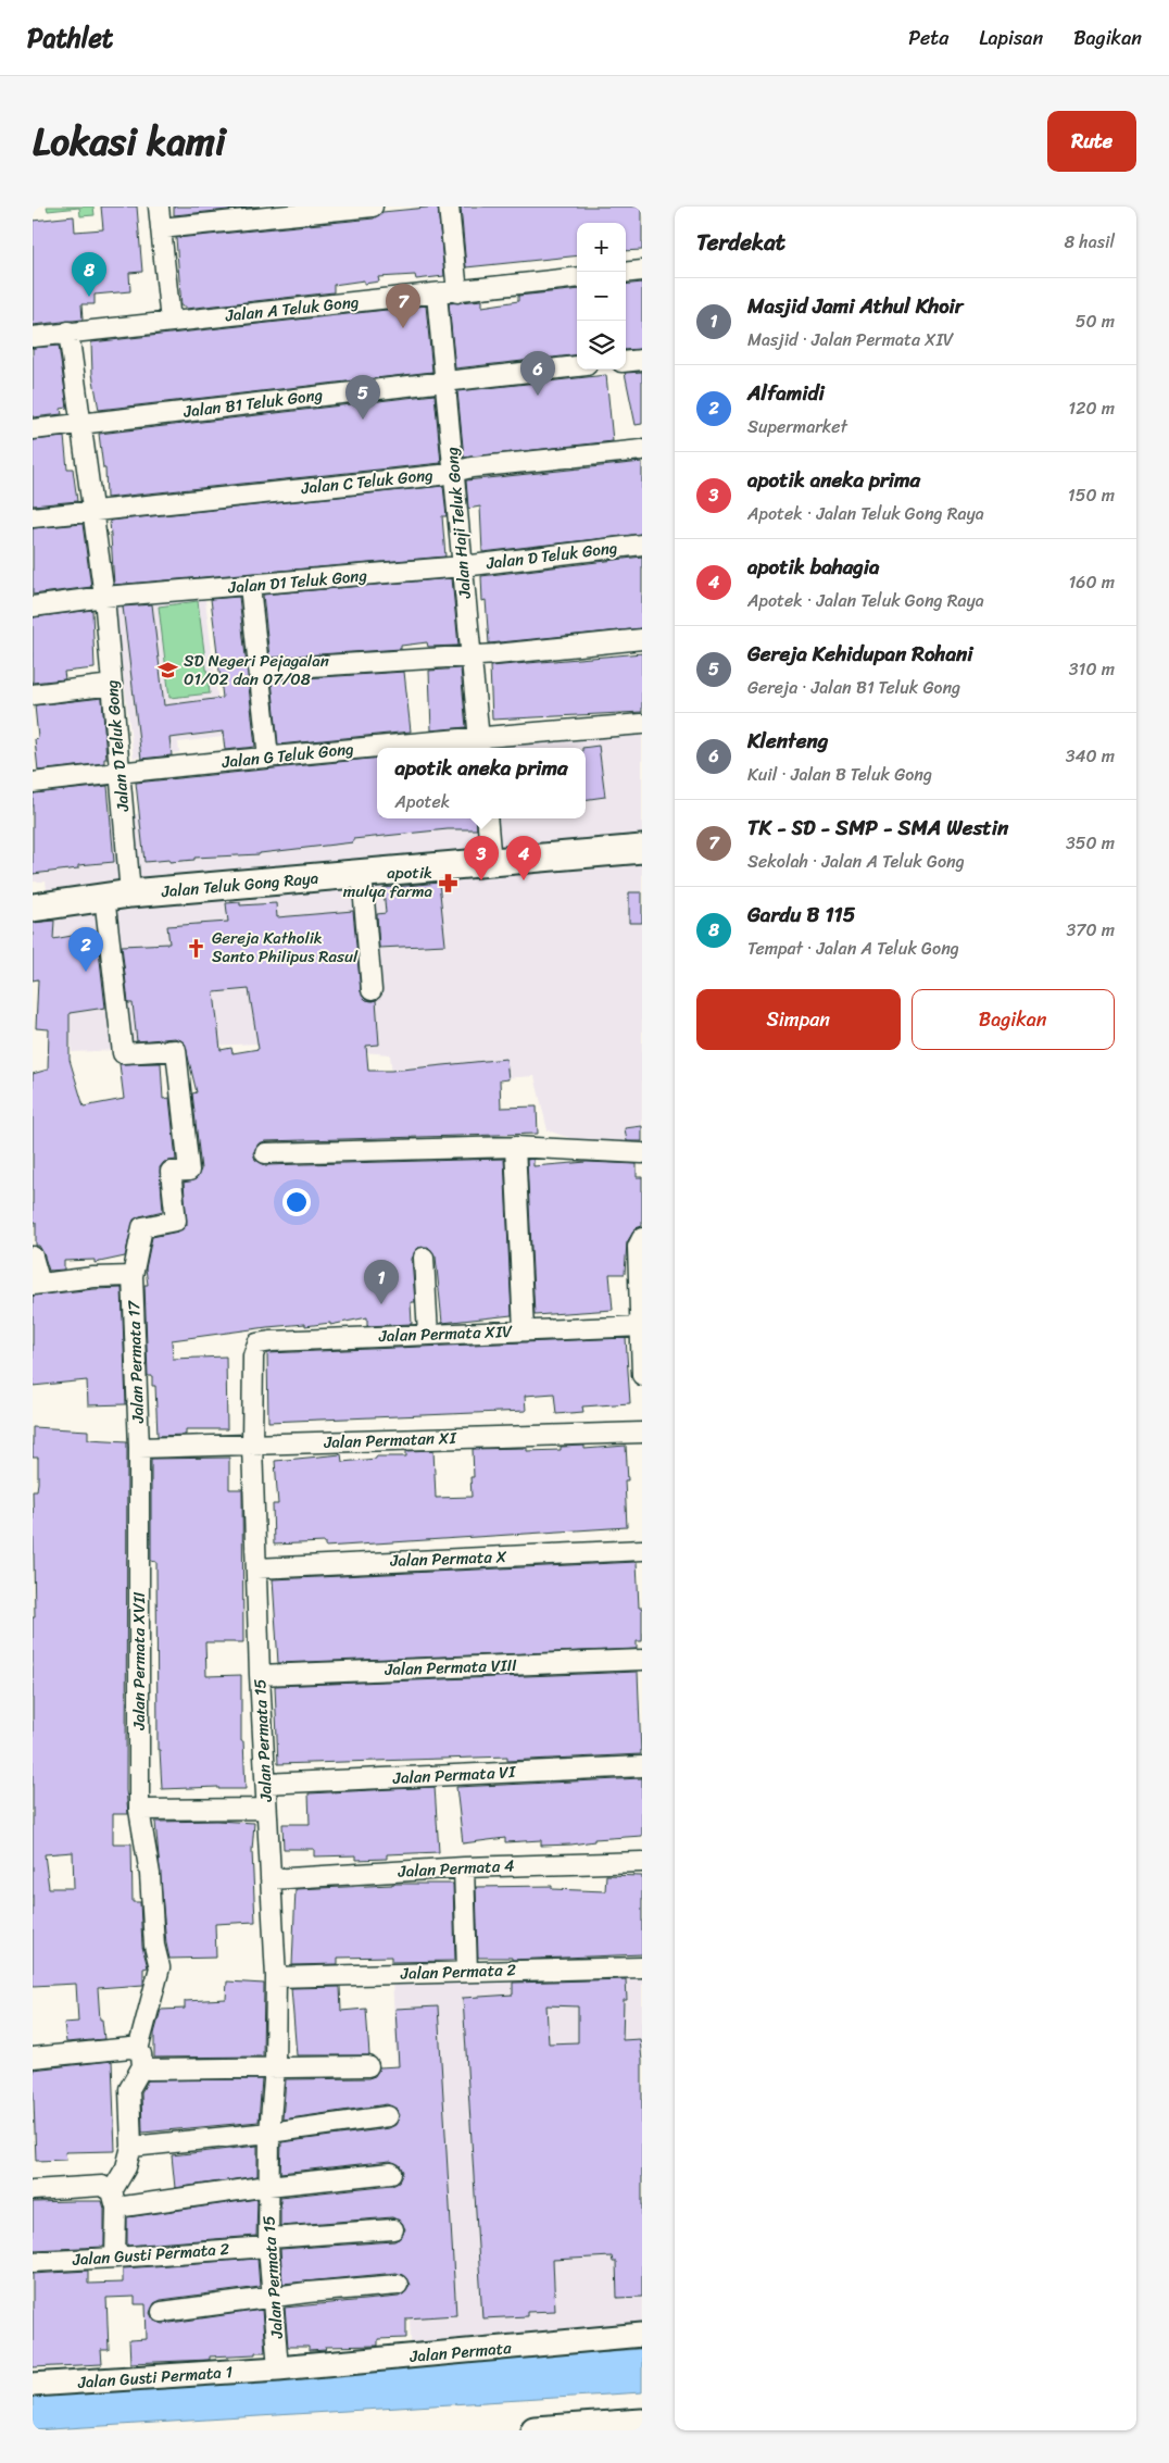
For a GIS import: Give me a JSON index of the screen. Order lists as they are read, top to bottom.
{
  "streets": {
    "main road": ["Jalan Teluk Gong Raya"],
    "street": [
      "Jalan A Teluk Gong",
      "Jalan B1 Teluk Gong",
      "Jalan C Teluk Gong",
      "Jalan Haji Teluk Gong",
      "Jalan D Teluk Gong",
      "Jalan D1 Teluk Gong",
      "Jalan G Teluk Gong",
      "Jalan Permata XIV",
      "Jalan Permata 17",
      "Jalan Permatan XI",
      "Jalan Permata X",
      "Jalan Permata XVII",
      "Jalan Permata VIII",
      "Jalan Permata 15",
      "Jalan Permata VI",
      "Jalan Permata 4",
      "Jalan Permata 2",
      "Jalan Gusti Permata 2",
      "Jalan Permata",
      "Jalan Gusti Permata 1"
    ]
  },
  "crossings": [
    ["Jalan A Teluk Gong", "Jalan Haji Teluk Gong"],
    ["Jalan A Teluk Gong", "Jalan D Teluk Gong"],
    ["Jalan B1 Teluk Gong", "Jalan Haji Teluk Gong"],
    ["Jalan B1 Teluk Gong", "Jalan D Teluk Gong"],
    ["Jalan C Teluk Gong", "Jalan Haji Teluk Gong"],
    ["Jalan C Teluk Gong", "Jalan D Teluk Gong"],
    ["Jalan Haji Teluk Gong", "Jalan D Teluk Gong"],
    ["Jalan Haji Teluk Gong", "Jalan D1 Teluk Gong"],
    ["Jalan Haji Teluk Gong", "Jalan G Teluk Gong"],
    ["Jalan D Teluk Gong", "Jalan D1 Teluk Gong"],
    ["Jalan D Teluk Gong", "Jalan G Teluk Gong"],
    ["Jalan D Teluk Gong", "Jalan Teluk Gong Raya"],
    ["Jalan D Teluk Gong", "Jalan Permata 17"],
    ["Jalan Permata XIV", "Jalan Permata 15"],
    ["Jalan Permata 17", "Jalan Permatan XI"],
    ["Jalan Permata 17", "Jalan Permata XVII"],
    ["Jalan Permatan XI", "Jalan Permata XVII"],
    ["Jalan Permatan XI", "Jalan Permata 15"],
    ["Jalan Permata X", "Jalan Permata 15"],
    ["Jalan Permata VIII", "Jalan Permata 15"],
    ["Jalan Permata 15", "Jalan Permata VI"],
    ["Jalan Permata 15", "Jalan Permata 4"],
    ["Jalan Permata 15", "Jalan Permata 2"],
    ["Jalan Permata 15", "Jalan Gusti Permata 2"],
    ["Jalan Permata 15", "Jalan Permata"],
    ["Jalan Permata 15", "Jalan Gusti Permata 1"],
    ["Jalan Permata", "Jalan Gusti Permata 1"]
  ],
  "places": {
    "school or university": ["SD Negeri Pejagalan 01/02 dan 07/08"],
    "pharmacy": ["apotik mulya farma"],
    "church": ["Gereja Katholik Santo Philipus Rasul"]
  },
  "page": {
    "header": "Pathlet",
    "nav": ["Peta", "Lapisan", "Bagikan"],
    "title": "Lokasi kami",
    "buttons": [
      "Rute",
      ["Simpan", "Bagikan"]
    ],
    "heading": ["Terdekat", "8 hasil"],
    "map_buttons": ["+", "−"],
    "pins": [
      "8",
      "7",
      "6",
      "5",
      "3",
      "4",
      "2",
      "1"
    ],
    "list": [
      {
        "mark": "1",
        "name": "Masjid Jami Athul Khoir",
        "note": "Masjid · Jalan Permata XIV",
        "value": "50 m"
      },
      {
        "mark": "2",
        "name": "Alfamidi",
        "note": "Supermarket",
        "value": "120 m"
      },
      {
        "mark": "3",
        "name": "apotik aneka prima",
        "note": "Apotek · Jalan Teluk Gong Raya",
        "value": "150 m"
      },
      {
        "mark": "4",
        "name": "apotik bahagia",
        "note": "Apotek · Jalan Teluk Gong Raya",
        "value": "160 m"
      },
      {
        "mark": "5",
        "name": "Gereja Kehidupan Rohani",
        "note": "Gereja · Jalan B1 Teluk Gong",
        "value": "310 m"
      },
      {
        "mark": "6",
        "name": "Klenteng",
        "note": "Kuil · Jalan B Teluk Gong",
        "value": "340 m"
      },
      {
        "mark": "7",
        "name": "TK - SD - SMP - SMA Westin",
        "note": "Sekolah · Jalan A Teluk Gong",
        "value": "350 m"
      },
      {
        "mark": "8",
        "name": "Gardu B 115",
        "note": "Tempat · Jalan A Teluk Gong",
        "value": "370 m"
      }
    ],
    "popup": ["apotik aneka prima", "Apotek"]
  }
}
